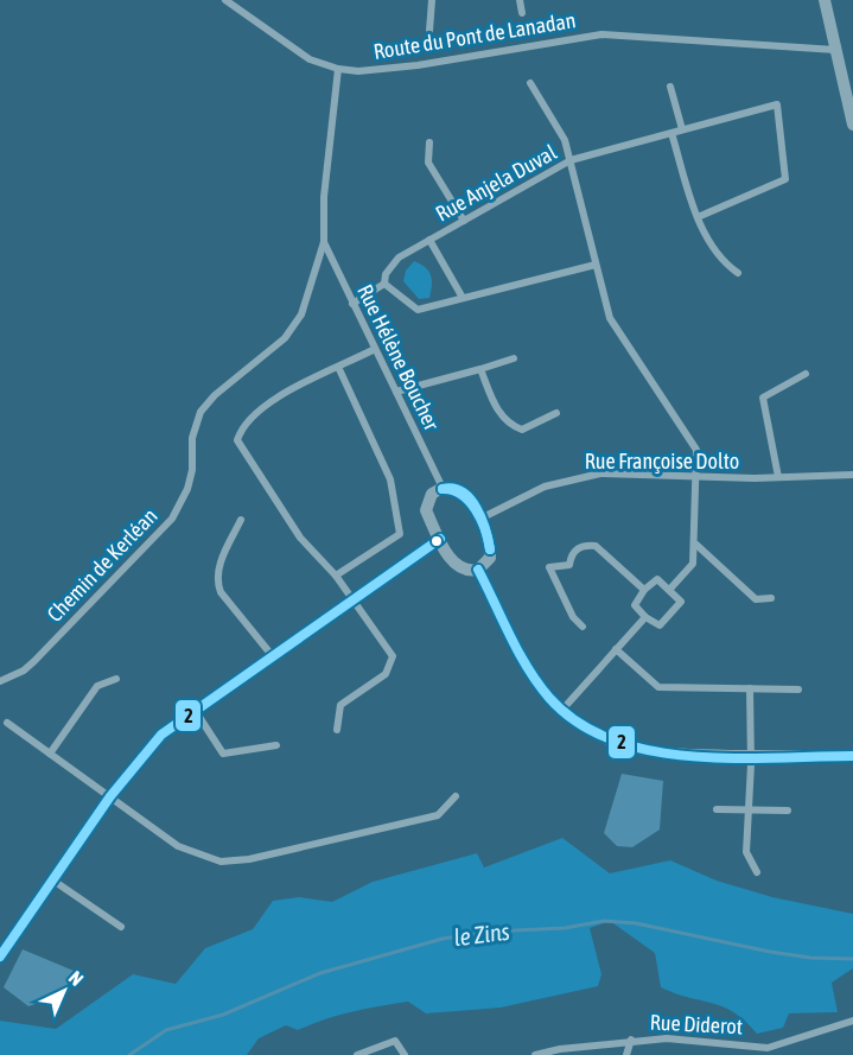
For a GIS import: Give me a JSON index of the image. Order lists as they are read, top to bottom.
{
  "streets": {
    "street": [
      "Route du Pont de Lanadan",
      "Rue Anjela Duval",
      "Rue Hélène Boucher",
      "Rue Françoise Dolto",
      "Chemin de Kerléan",
      "Rue Diderot"
    ]
  },
  "crossings": [
    ["Route du Pont de Lanadan", "Chemin de Kerléan"],
    ["Rue Anjela Duval", "Rue Hélène Boucher"],
    ["Rue Hélène Boucher", "Chemin de Kerléan"]
  ],
  "water": ["le Zins"],
  "lines": ["transit line 2"],
  "north": "top right"
}
